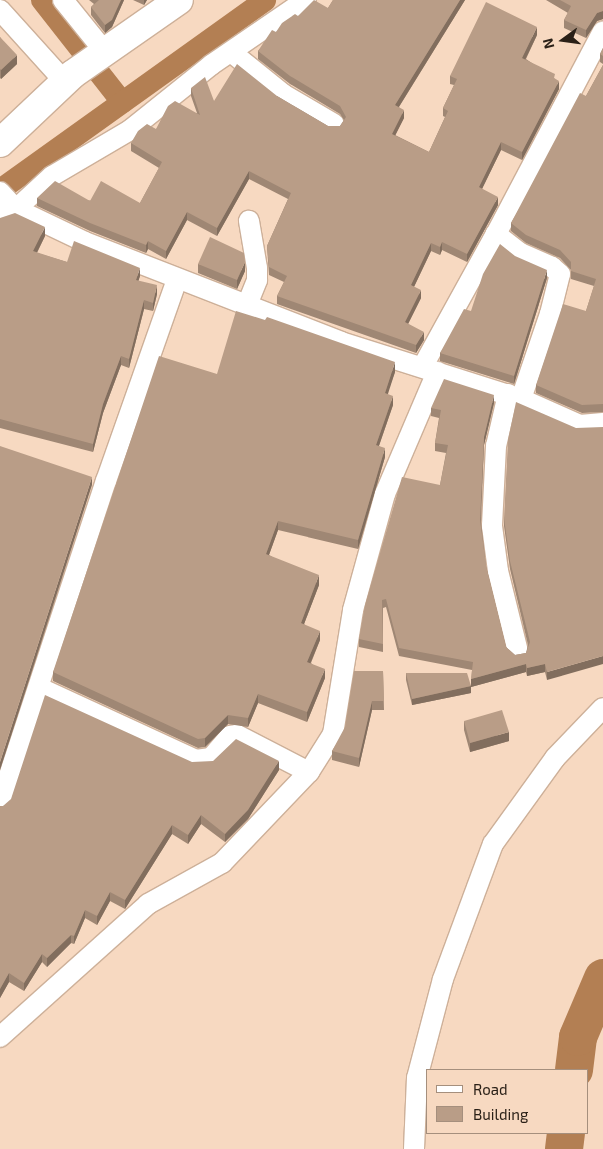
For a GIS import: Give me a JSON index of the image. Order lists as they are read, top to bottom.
{
  "legend": ["Road", "Building"],
  "north": "left"
}
